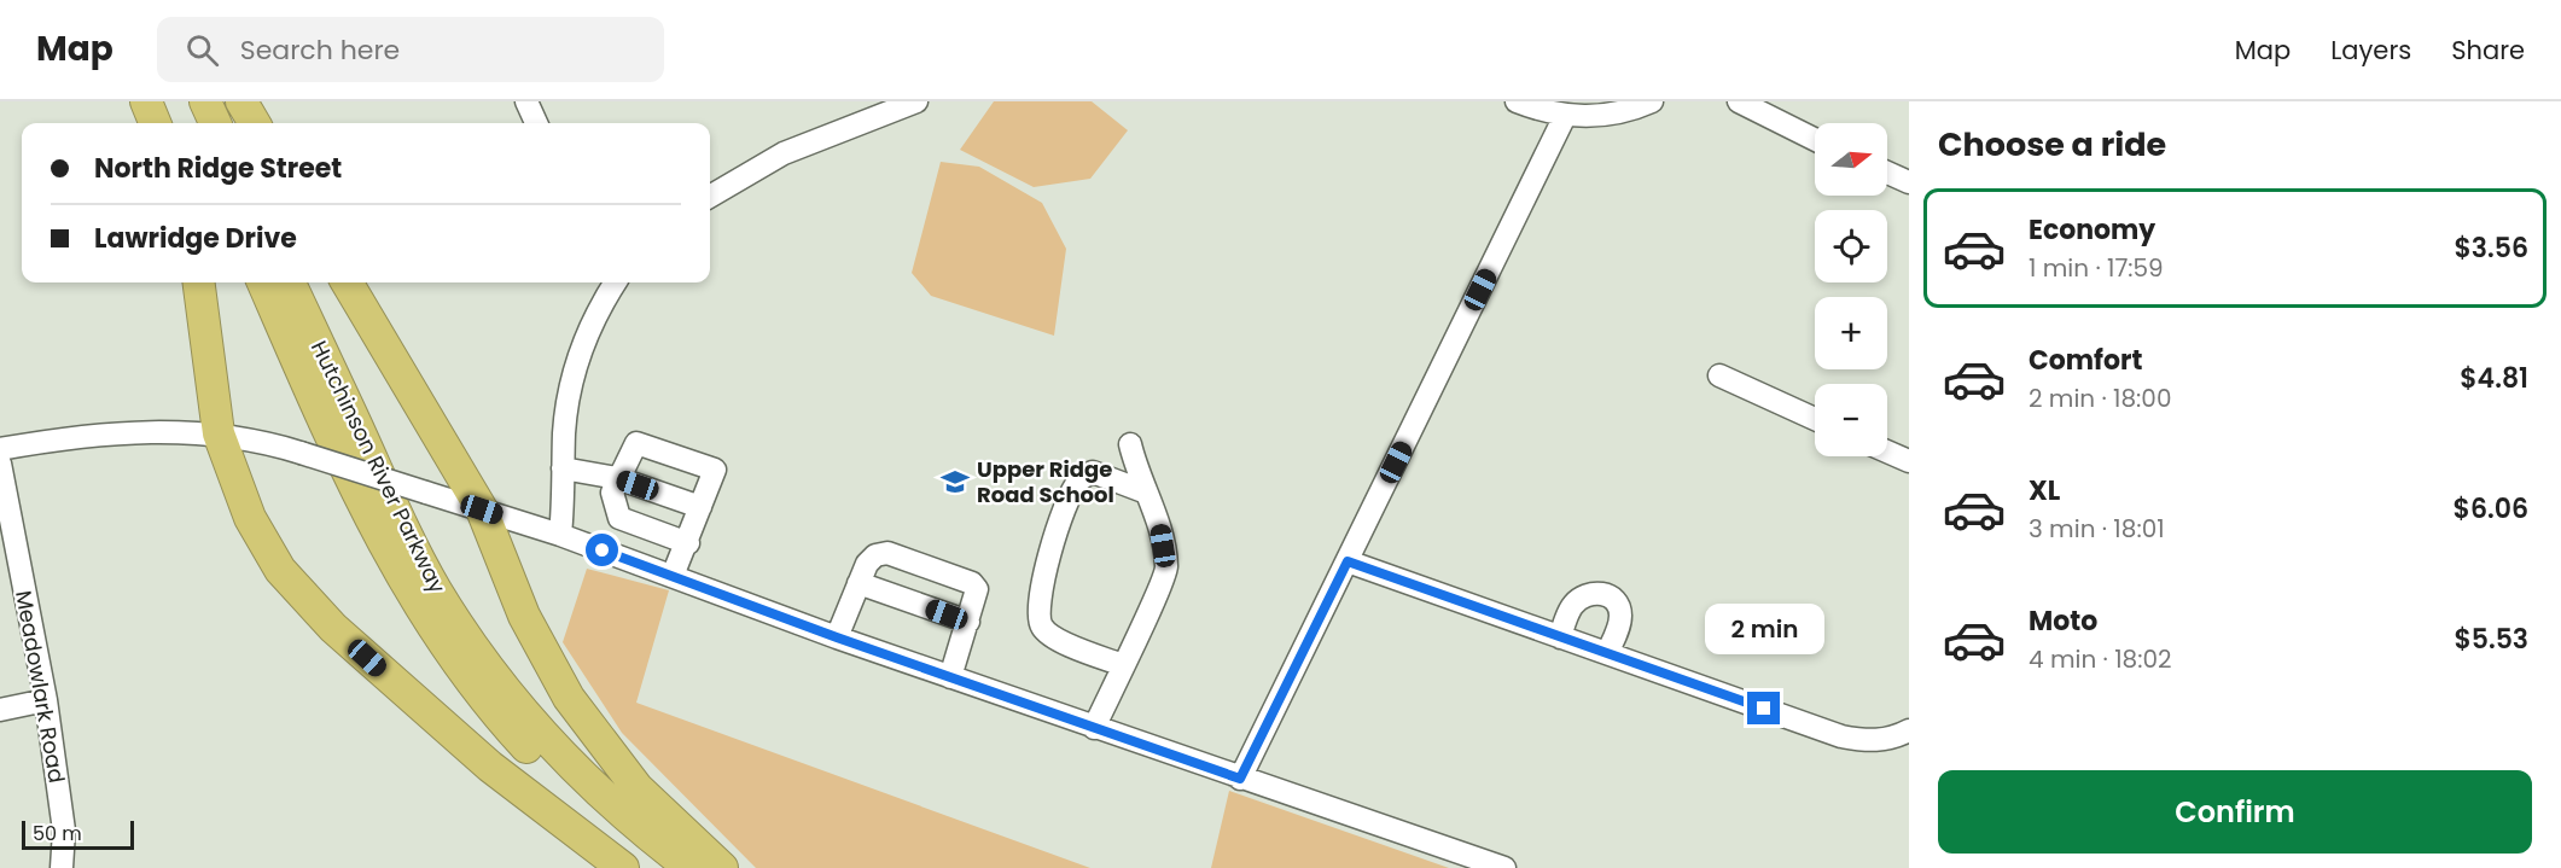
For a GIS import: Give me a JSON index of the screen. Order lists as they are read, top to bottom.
{
  "streets": {
    "highway": ["Hutchinson River Parkway"],
    "street": ["Meadowlark Road"]
  },
  "places": {
    "school or university": ["Upper Ridge Road School"]
  },
  "scale_bar": "50 m",
  "north": "right",
  "page": {
    "header": "Map",
    "search": "Search here",
    "nav": ["Map", "Layers", "Share"],
    "heading": "Choose a ride",
    "map_buttons": ["+", "−"],
    "banner": ["North Ridge Street", "Lawridge Drive"],
    "list": [
      {
        "name": "Economy",
        "note": "1 min · 17:59",
        "value": "$3.56"
      },
      {
        "name": "Comfort",
        "note": "2 min · 18:00",
        "value": "$4.81"
      },
      {
        "name": "XL",
        "note": "3 min · 18:01",
        "value": "$6.06"
      },
      {
        "name": "Moto",
        "note": "4 min · 18:02",
        "value": "$5.53"
      }
    ],
    "bubble": "2 min",
    "buttons": "Confirm",
    "scale": "50 m"
  }
}
